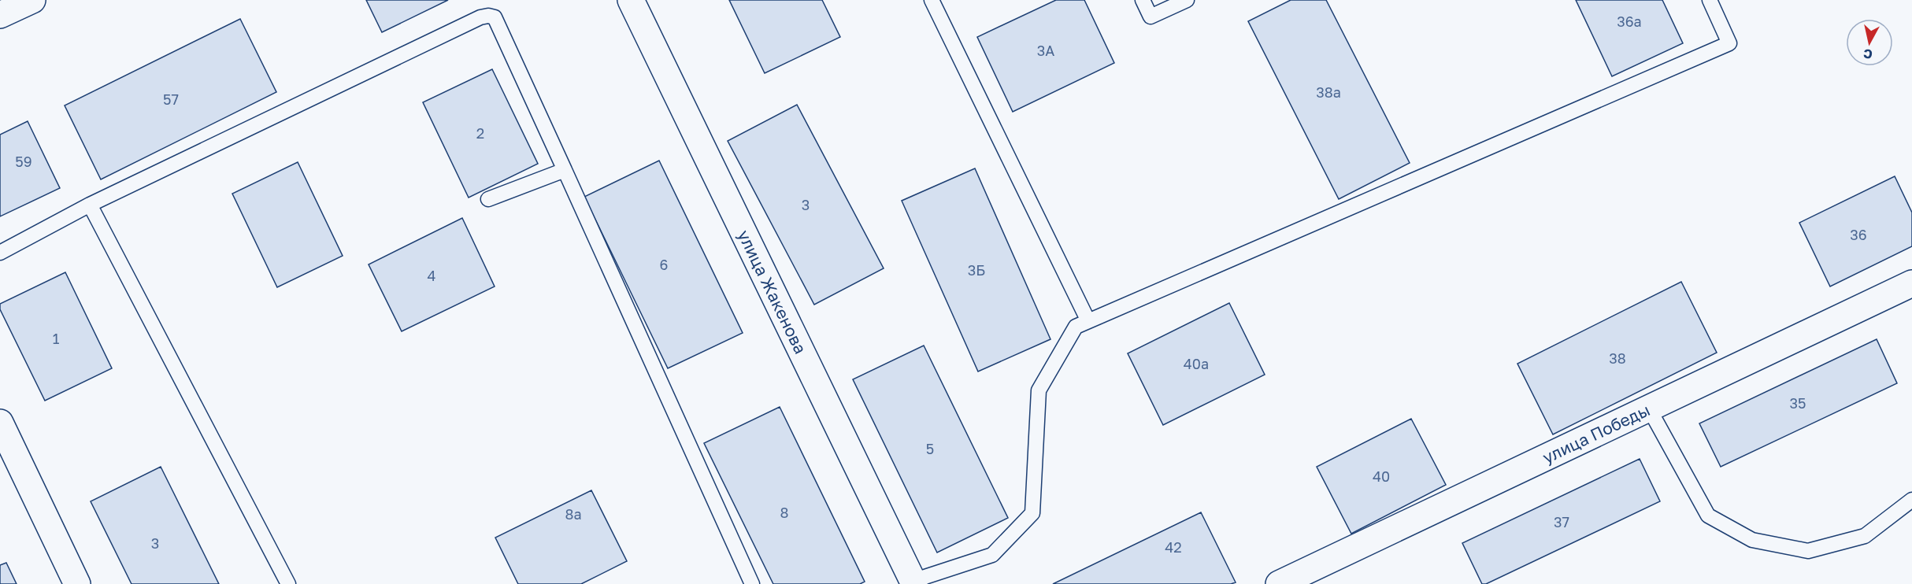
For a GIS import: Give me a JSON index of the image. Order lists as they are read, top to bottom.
{
  "streets": {
    "street": ["улица Жакенова", "улица Победы"]
  },
  "house_numbers": [
    "36а",
    "3А",
    "38а",
    "57",
    "2",
    "59",
    "3",
    "36",
    "6",
    "3Б",
    "4",
    "1",
    "38",
    "40а",
    "35",
    "5",
    "40",
    "8",
    "8а",
    "37",
    "3",
    "42"
  ],
  "north": "bottom"
}
